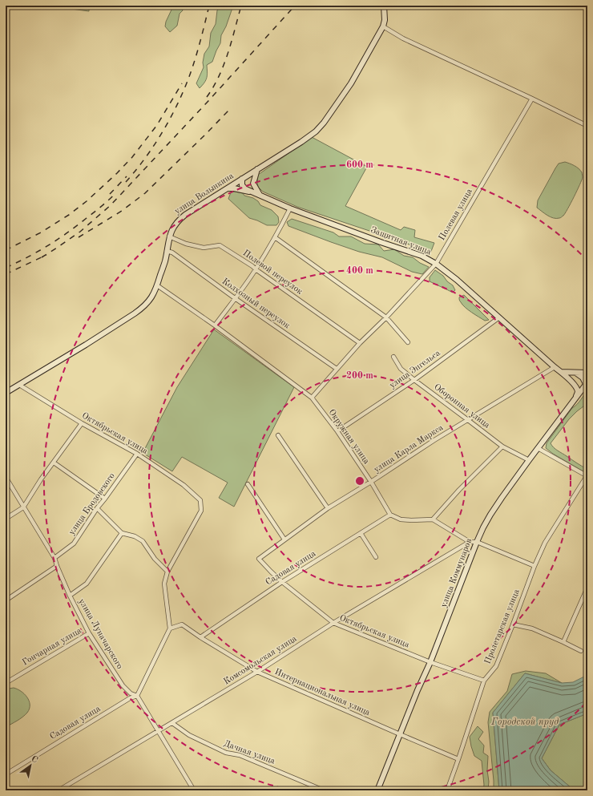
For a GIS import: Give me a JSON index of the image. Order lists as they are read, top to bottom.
{
  "streets": {
    "street": [
      "улица Волынкина",
      "Полевая улица",
      "Защитная улица",
      "Полевой переулок",
      "Колхозный переулок",
      "улица Энгельса",
      "Оборонная улица",
      "Октябрьская улица",
      "Окружная улица",
      "улица Карла Маркса",
      "улица Бродовского",
      "Садовая улица",
      "улица Коммунаров",
      "Пролетарская улица",
      "улица Луначарского",
      "Гончарная улица",
      "Комсомольская улица",
      "Интернациональная улица",
      "Дачная улица"
    ]
  },
  "crossings": [
    ["улица Волынкина", "Полевой переулок"],
    ["улица Волынкина", "Колхозный переулок"],
    ["улица Волынкина", "Октябрьская улица"],
    ["улица Волынкина", "Окружная улица"],
    ["Полевая улица", "Защитная улица"],
    ["Полевая улица", "Полевой переулок"],
    ["Полевая улица", "Колхозный переулок"],
    ["Полевая улица", "Окружная улица"],
    ["Защитная улица", "улица Энгельса"],
    ["Защитная улица", "улица Карла Маркса"],
    ["улица Энгельса", "Оборонная улица"],
    ["улица Энгельса", "Окружная улица"],
    ["Оборонная улица", "улица Карла Маркса"],
    ["Оборонная улица", "улица Коммунаров"],
    ["Октябрьская улица", "улица Карла Маркса"],
    ["Октябрьская улица", "улица Бродовского"],
    ["Октябрьская улица", "Садовая улица"],
    ["Октябрьская улица", "улица Коммунаров"],
    ["Октябрьская улица", "Пролетарская улица"],
    ["Октябрьская улица", "Комсомольская улица"],
    ["Окружная улица", "улица Карла Маркса"],
    ["Окружная улица", "Садовая улица"],
    ["улица Бродовского", "улица Луначарского"],
    ["Садовая улица", "улица Луначарского"],
    ["Садовая улица", "Интернациональная улица"],
    ["улица Коммунаров", "Интернациональная улица"],
    ["Пролетарская улица", "Интернациональная улица"],
    ["улица Луначарского", "Гончарная улица"],
    ["улица Луначарского", "Комсомольская улица"],
    ["Комсомольская улица", "Интернациональная улица"],
    ["Комсомольская улица", "Дачная улица"]
  ],
  "water": ["Городской пруд"],
  "north": "top right",
  "rings": ["600 m", "400 m", "200 m"]
}
